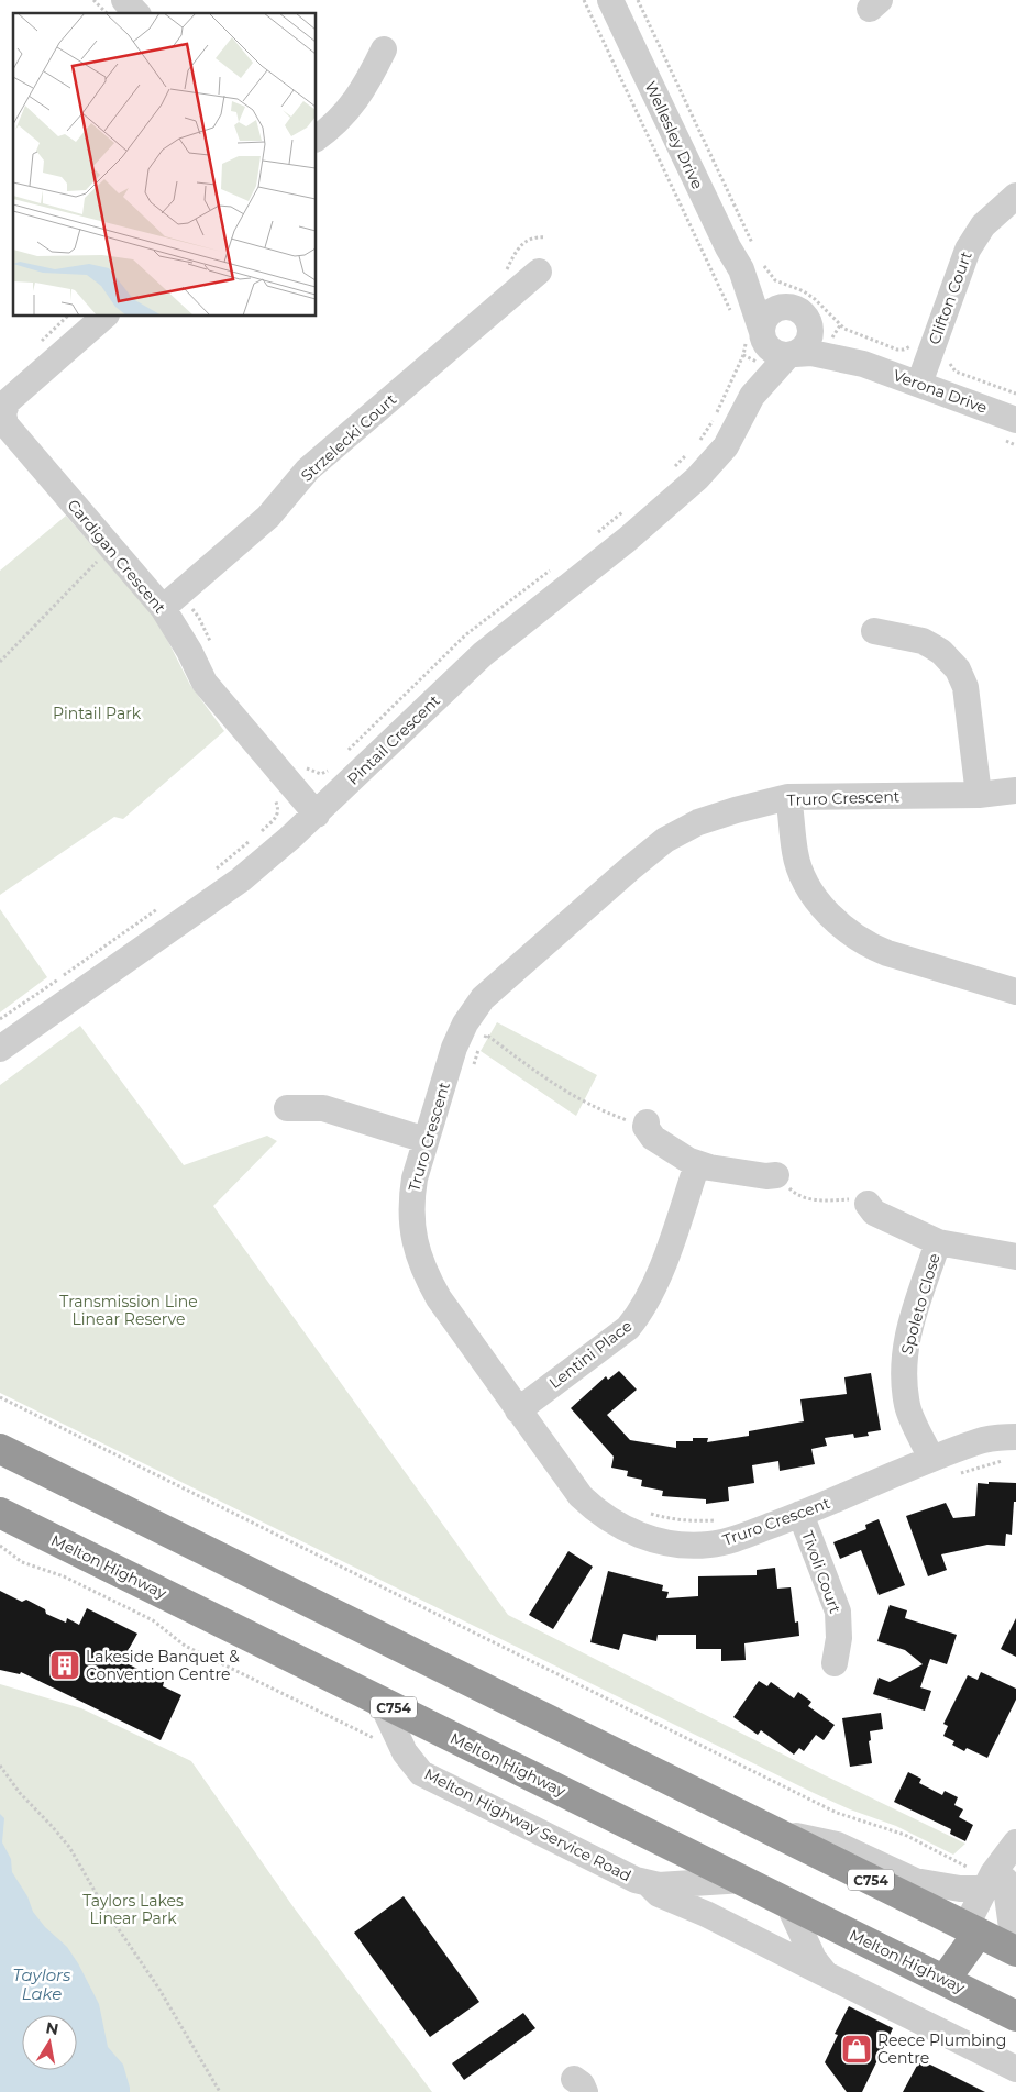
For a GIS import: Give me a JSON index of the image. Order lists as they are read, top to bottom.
{
  "streets": {
    "highway": ["Melton Highway", "C754"],
    "street": [
      "Wellesley Drive",
      "Clifton Court",
      "Verona Drive",
      "Strzelecki Court",
      "Cardigan Crescent",
      "Pintail Crescent",
      "Truro Crescent",
      "Spoleto Close",
      "Lentini Place",
      "Tivoli Court",
      "Melton Highway Service Road"
    ]
  },
  "crossings": [
    ["Wellesley Drive", "Verona Drive"],
    ["Wellesley Drive", "Pintail Crescent"],
    ["Clifton Court", "Verona Drive"],
    ["Verona Drive", "Pintail Crescent"],
    ["Strzelecki Court", "Cardigan Crescent"],
    ["Cardigan Crescent", "Pintail Crescent"],
    ["Truro Crescent", "Spoleto Close"],
    ["Truro Crescent", "Lentini Place"],
    ["Truro Crescent", "Tivoli Court"],
    ["Melton Highway", "Melton Highway Service Road"]
  ],
  "water": ["Taylors Lake"],
  "parks": ["Pintail Park", "Transmission Line Linear Reserve", "Taylors Lakes Linear Park"],
  "places": {
    "building": ["Lakeside Banquet & Convention Centre"],
    "shop": ["Reece Plumbing Centre"]
  },
  "north": "top"
}
